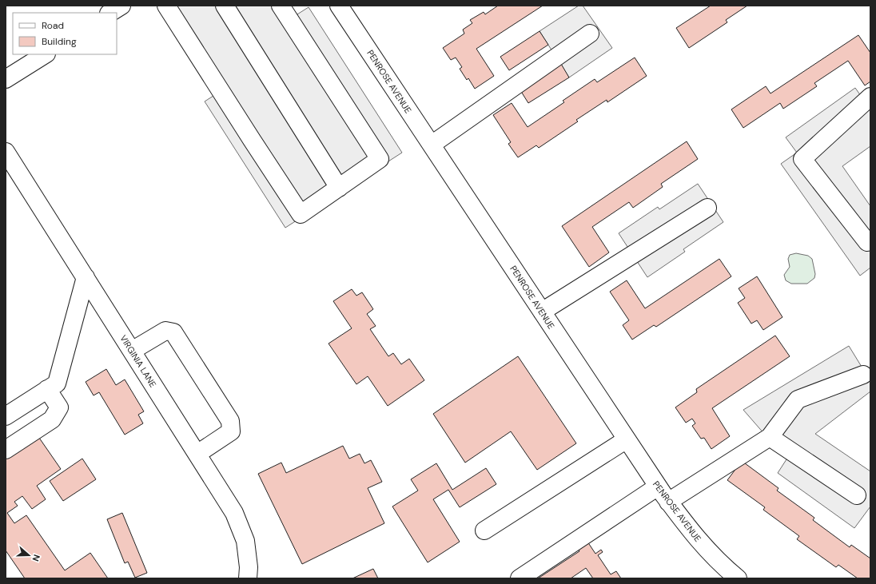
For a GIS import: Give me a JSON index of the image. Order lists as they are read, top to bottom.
{
  "streets": {
    "street": ["PENROSE AVENUE", "VIRGINIA LANE"]
  },
  "legend": ["Road", "Building"],
  "north": "right"
}
